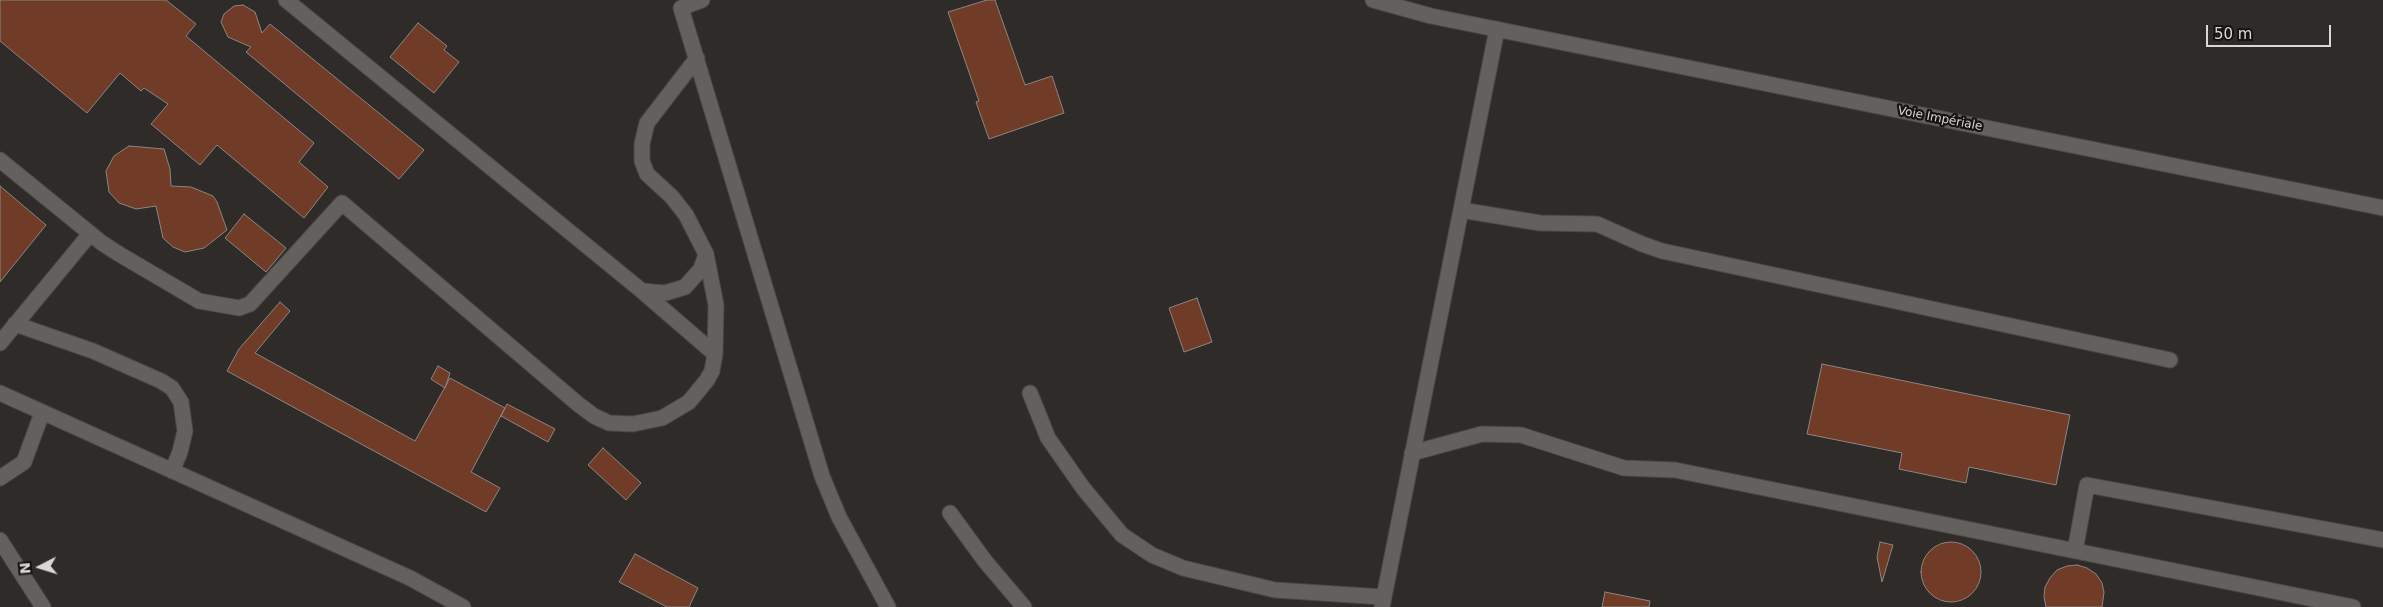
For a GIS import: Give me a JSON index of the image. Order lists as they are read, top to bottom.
{
  "streets": {
    "street": ["Voie Impériale"]
  },
  "scale_bar": "50 m",
  "north": "left"
}
